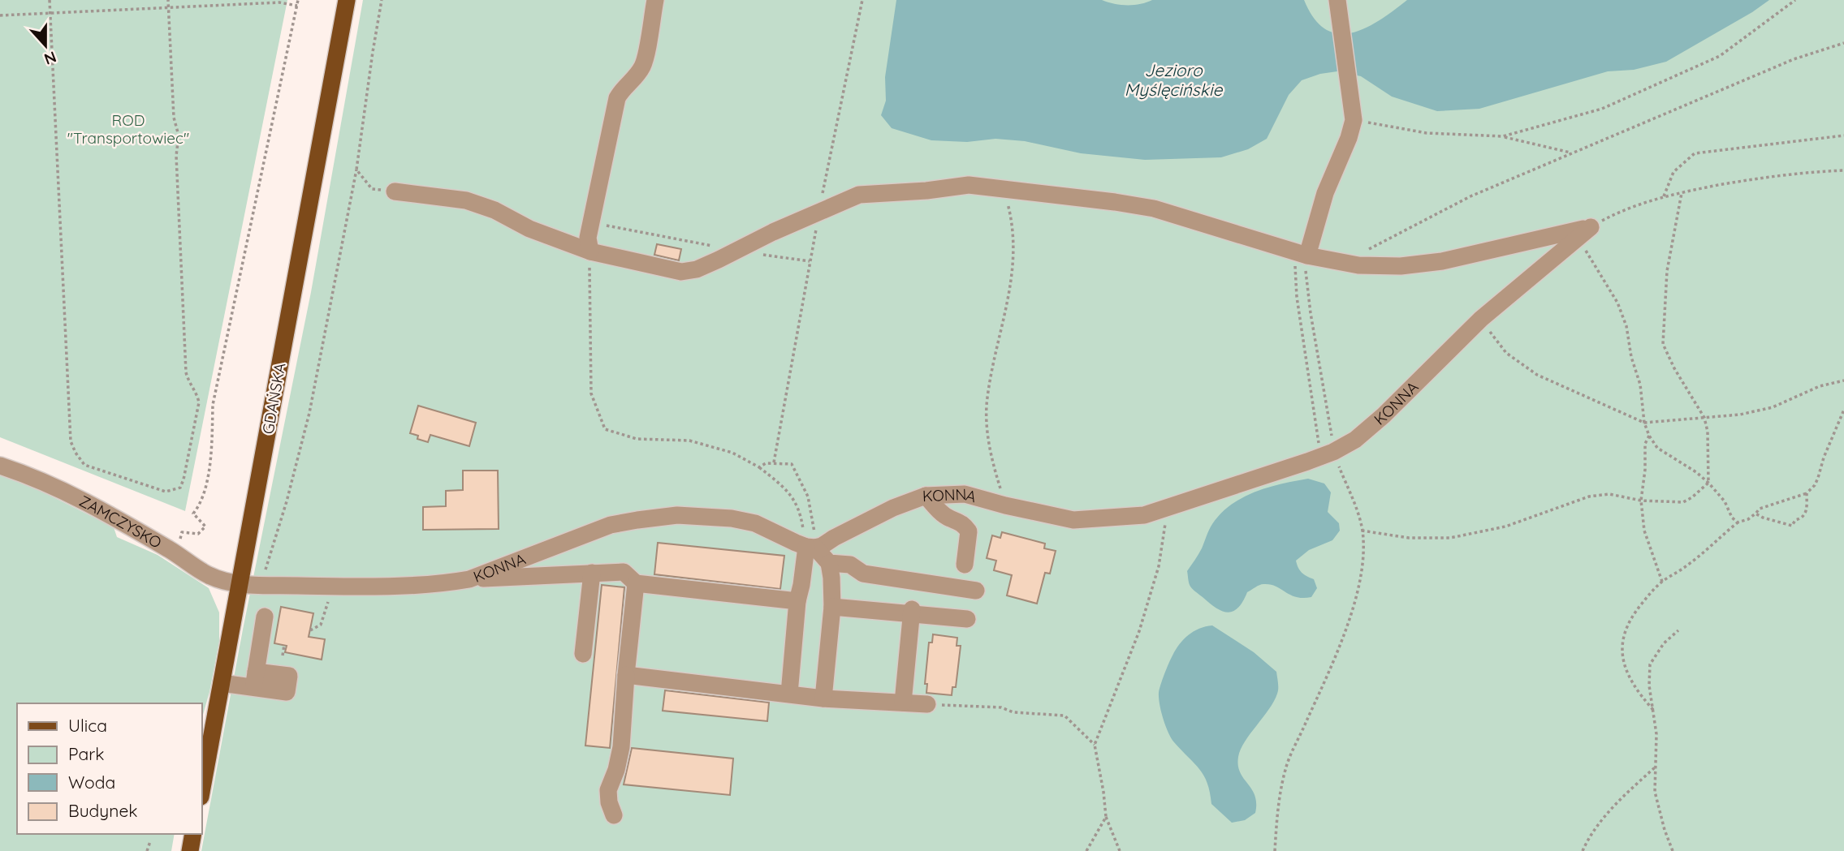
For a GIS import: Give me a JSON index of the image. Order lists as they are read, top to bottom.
{
  "streets": {
    "main road": ["GDAŃSKA"],
    "street": ["KONNA", "ZAMCZYSKO"]
  },
  "crossings": [
    ["GDAŃSKA", "KONNA"],
    ["GDAŃSKA", "ZAMCZYSKO"],
    ["KONNA", "ZAMCZYSKO"]
  ],
  "water": ["Jezioro Myślęcińskie"],
  "parks": ["ROD \"Transportowiec\""],
  "legend": [
    "Ulica",
    "Park",
    "Woda",
    "Budynek"
  ],
  "north": "bottom"
}
